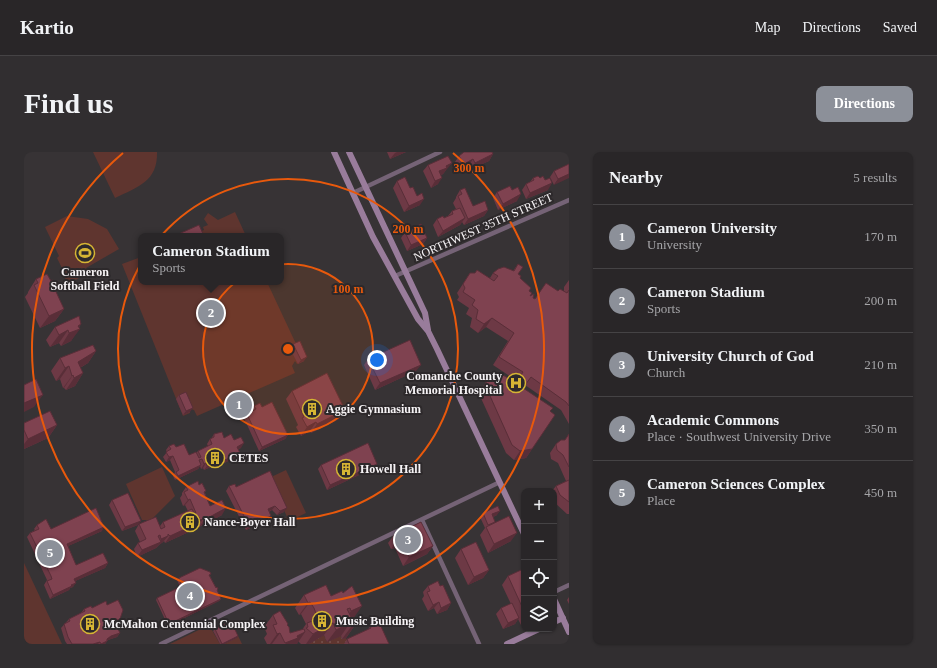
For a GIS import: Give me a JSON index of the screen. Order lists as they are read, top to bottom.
{
  "streets": {
    "street": ["NORTHWEST 35TH STREET"]
  },
  "places": {
    "sports": ["Cameron Softball Field"],
    "hospital": ["Comanche County Memorial Hospital"],
    "building": [
      "Aggie Gymnasium",
      "CETES",
      "Howell Hall",
      "Nance-Boyer Hall",
      "Music Building",
      "McMahon Centennial Complex"
    ]
  },
  "page": {
    "header": "Kartio",
    "nav": ["Map", "Directions", "Saved"],
    "buttons": "Directions",
    "title": "Find us",
    "heading": ["Nearby", "5 results"],
    "list": [
      {
        "mark": "1",
        "name": "Cameron University",
        "note": "University",
        "value": "170 m"
      },
      {
        "mark": "2",
        "name": "Cameron Stadium",
        "note": "Sports",
        "value": "200 m"
      },
      {
        "mark": "3",
        "name": "University Church of God",
        "note": "Church",
        "value": "210 m"
      },
      {
        "mark": "4",
        "name": "Academic Commons",
        "note": "Place · Southwest University Drive",
        "value": "350 m"
      },
      {
        "mark": "5",
        "name": "Cameron Sciences Complex",
        "note": "Place",
        "value": "450 m"
      }
    ],
    "popup": ["Cameron Stadium", "Sports"],
    "pins": [
      "2",
      "1",
      "3",
      "5",
      "4"
    ],
    "map_buttons": ["+", "−"]
  },
  "rings": ["300 m", "200 m", "100 m"]
}
